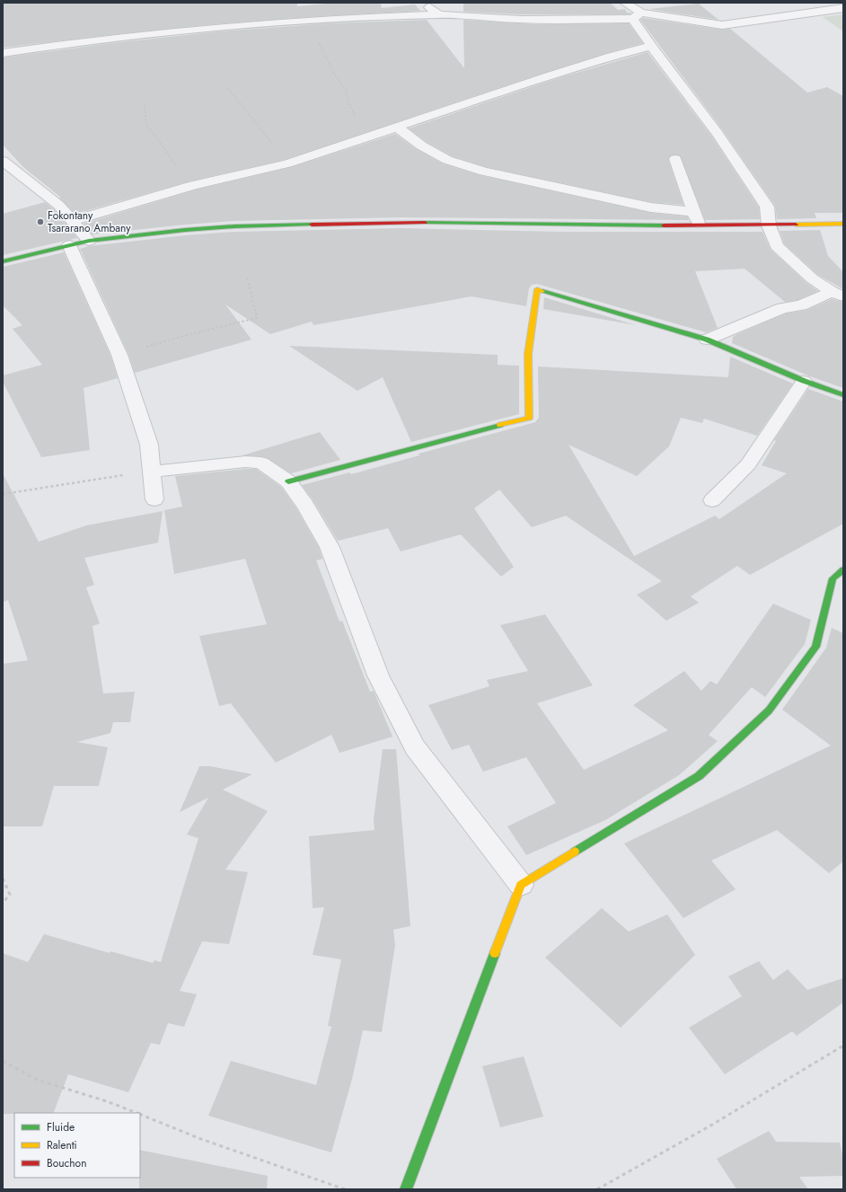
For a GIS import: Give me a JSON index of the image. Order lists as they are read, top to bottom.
{
  "places": ["Fokontany Tsararano Ambany"],
  "legend": ["Fluide", "Ralenti", "Bouchon"]
}
